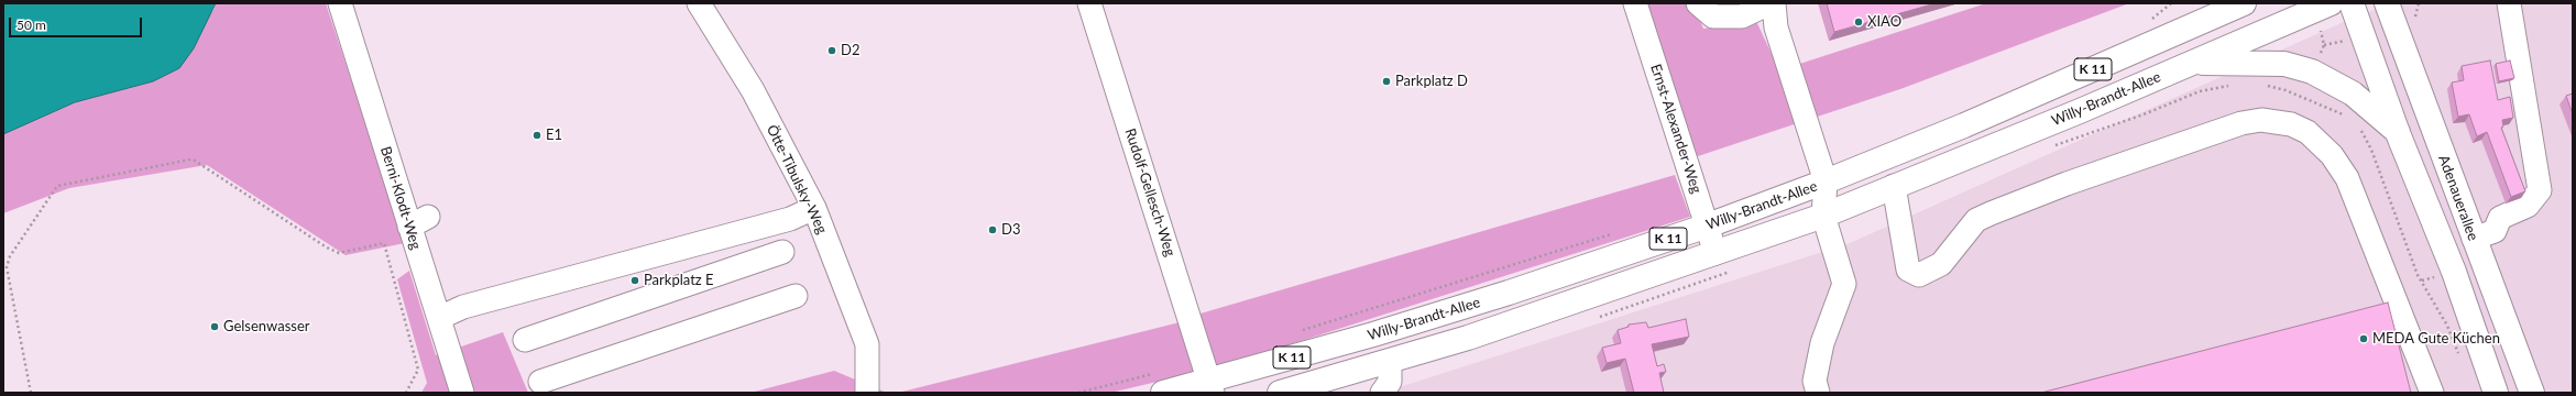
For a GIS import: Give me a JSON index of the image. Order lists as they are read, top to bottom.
{
  "streets": {
    "main road": ["K 11", "Willy-Brandt-Allee", "Adenauerallee"],
    "street": [
      "Ernst-Alexander-Weg",
      "Ötte-Tibulsky-Weg",
      "Rudolf-Gellesch-Weg",
      "Berni-Klodt-Weg"
    ]
  },
  "crossings": [
    ["Willy-Brandt-Allee", "Ernst-Alexander-Weg"],
    ["Willy-Brandt-Allee", "Rudolf-Gellesch-Weg"]
  ],
  "places": [
    "XIAO",
    "D2",
    "Parkplatz D",
    "E1",
    "D3",
    "Parkplatz E",
    "Gelsenwasser",
    "MEDA Gute Küchen"
  ],
  "scale_bar": "50 m"
}
